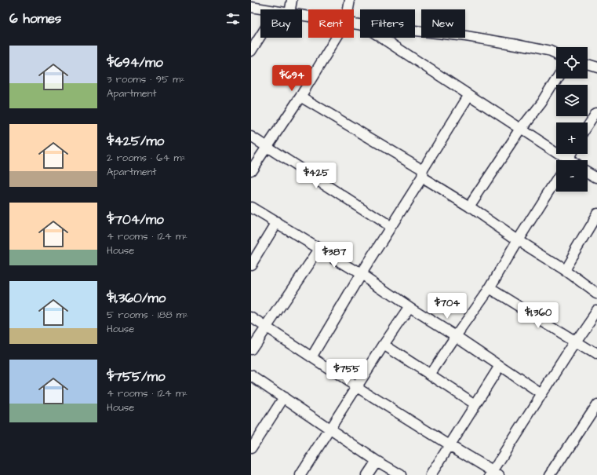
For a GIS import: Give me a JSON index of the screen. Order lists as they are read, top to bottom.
{
  "page": {
    "heading": "6 homes",
    "chip": [
      "Buy",
      "Rent",
      "Filters",
      "New"
    ],
    "list": [
      {
        "name": "$694/mo",
        "note": "3 rooms · 95 m² · Apartment"
      },
      {
        "name": "$425/mo",
        "note": "2 rooms · 64 m² · Apartment"
      },
      {
        "name": "$704/mo",
        "note": "4 rooms · 124 m² · House"
      },
      {
        "name": "$1,360/mo",
        "note": "5 rooms · 188 m² · House"
      },
      {
        "name": "$755/mo",
        "note": "4 rooms · 124 m² · House"
      }
    ],
    "map_buttons": ["+", "−"],
    "price": [
      "$694",
      "$425",
      "$387",
      "$704",
      "$1,360",
      "$755"
    ]
  }
}
